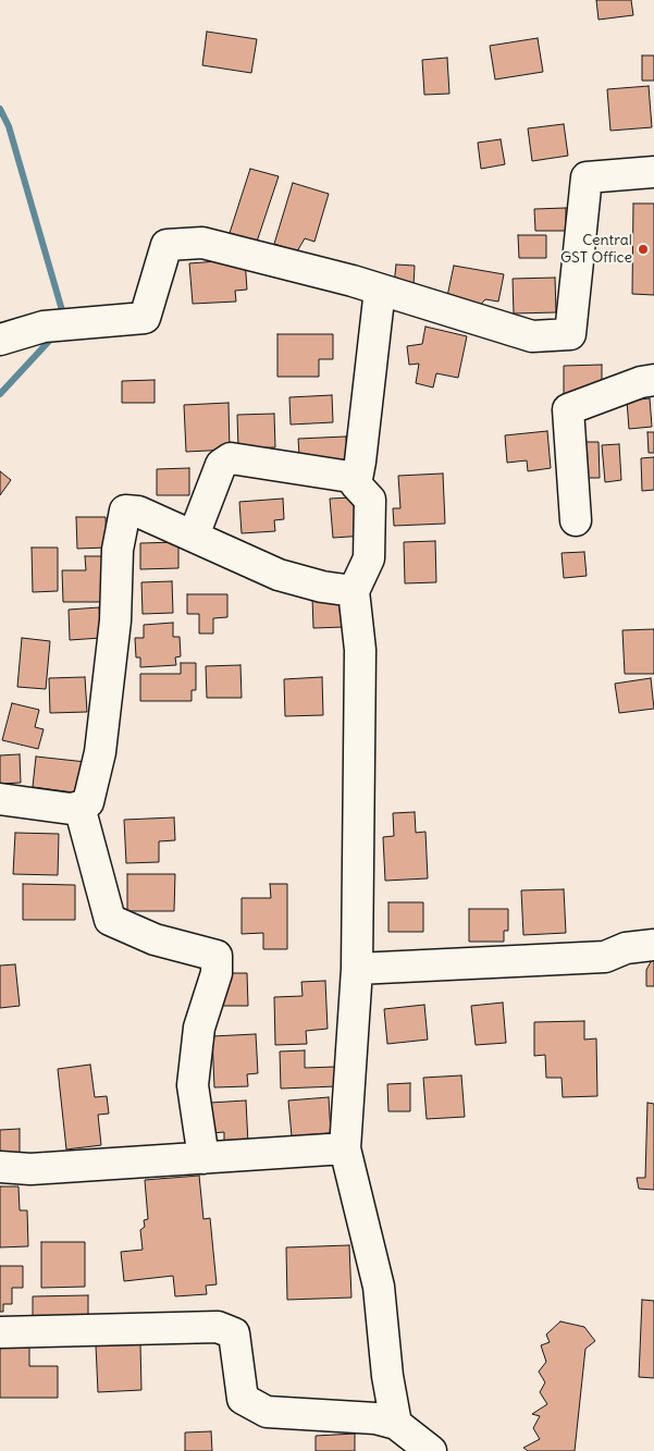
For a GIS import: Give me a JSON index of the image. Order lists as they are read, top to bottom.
{
  "places": ["Central GST Office"]
}
